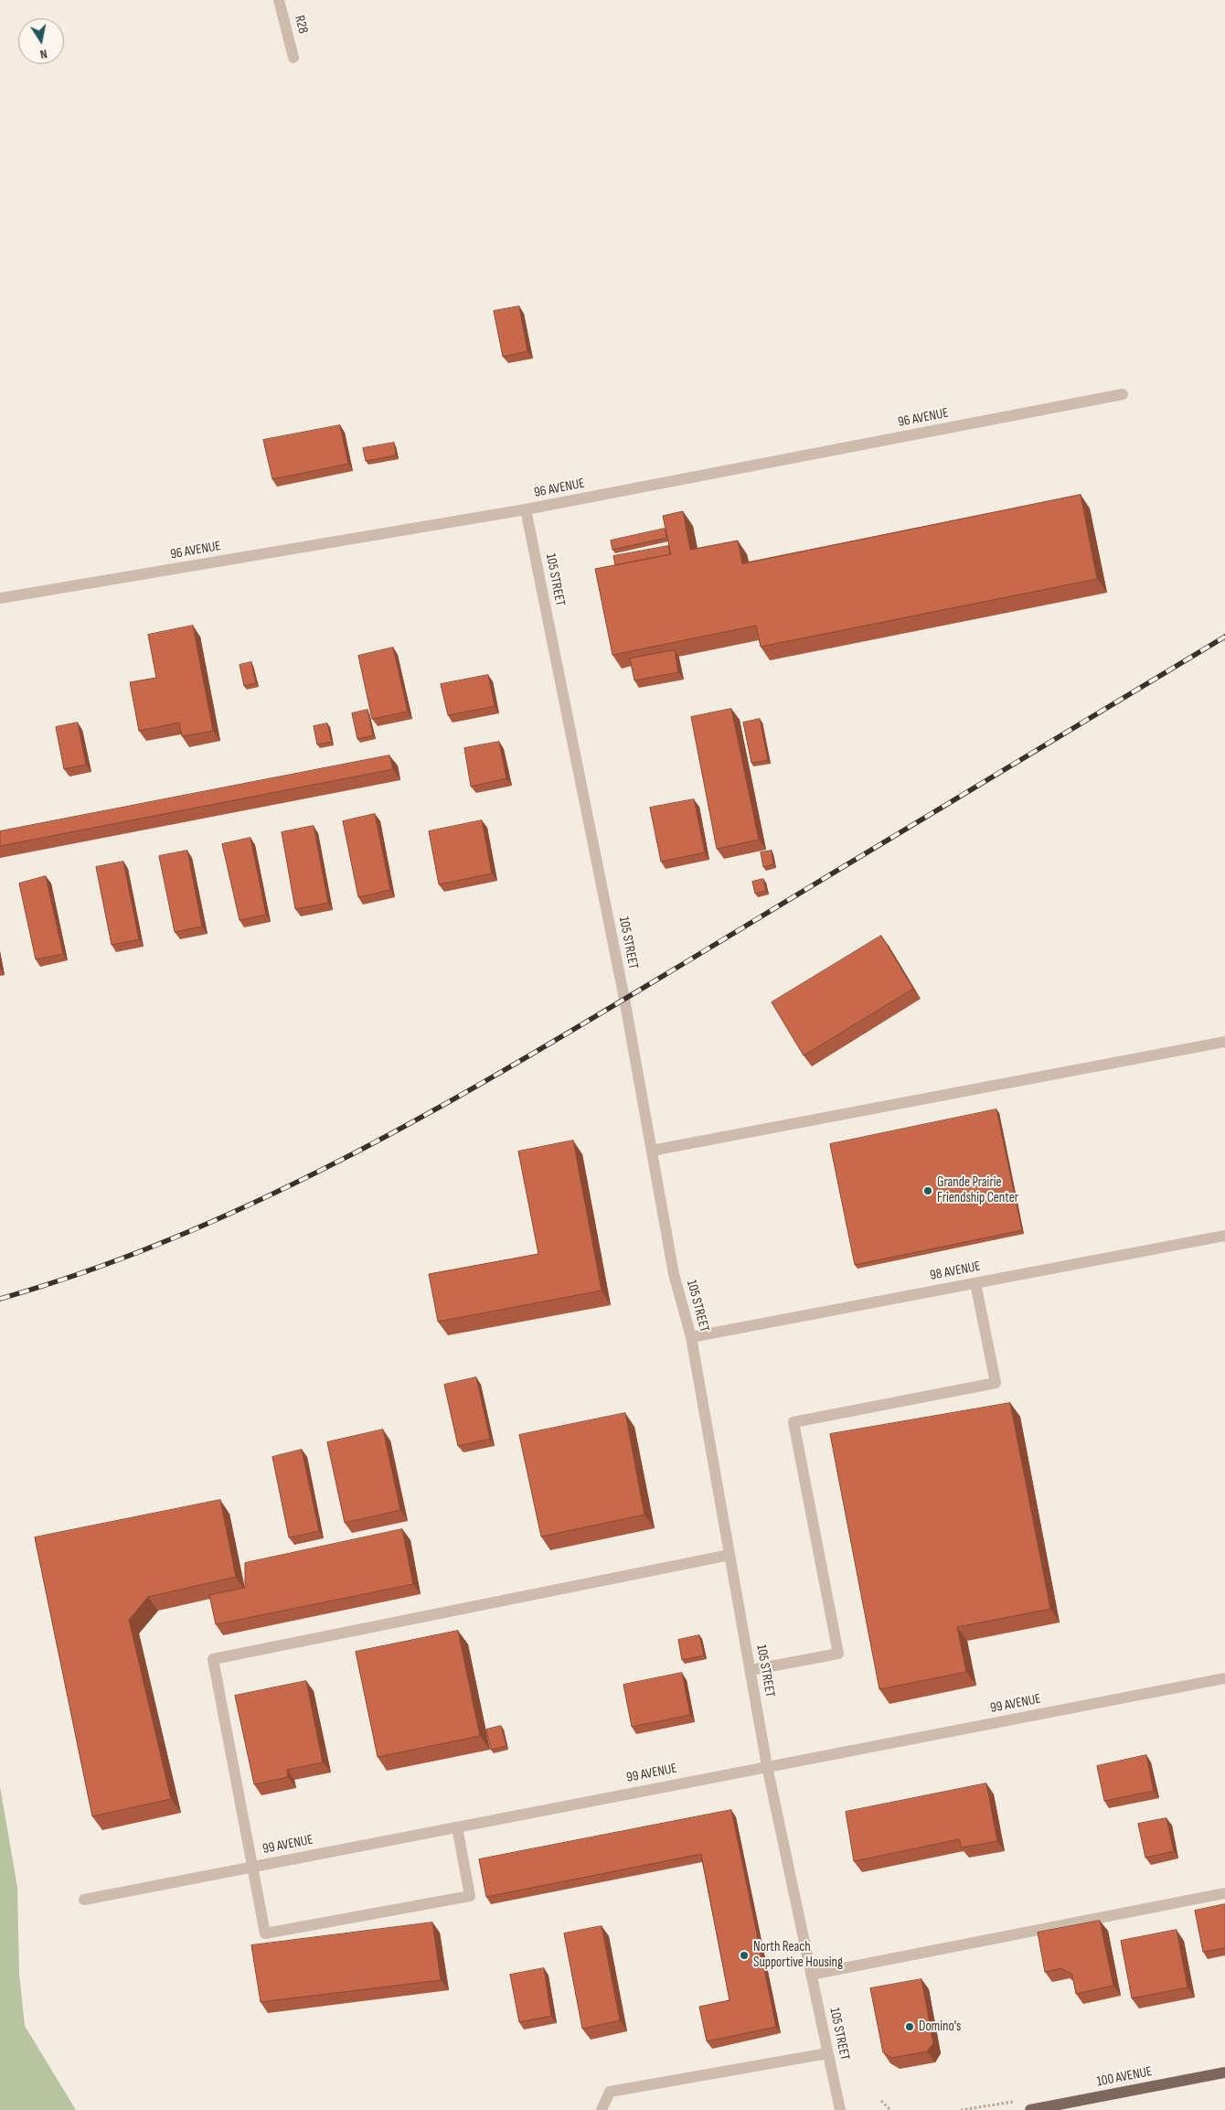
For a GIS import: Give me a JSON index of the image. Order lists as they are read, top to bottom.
{
  "streets": {
    "main road": ["100 AVENUE"],
    "street": [
      "R28",
      "96 AVENUE",
      "105 STREET",
      "98 AVENUE",
      "99 AVENUE"
    ]
  },
  "crossings": [
    ["96 AVENUE", "105 STREET"],
    ["105 STREET", "98 AVENUE"],
    ["105 STREET", "99 AVENUE"]
  ],
  "places": ["Grande Prairie Friendship Center", "North Reach Supportive Housing", "Domino's"],
  "north": "bottom"
}
